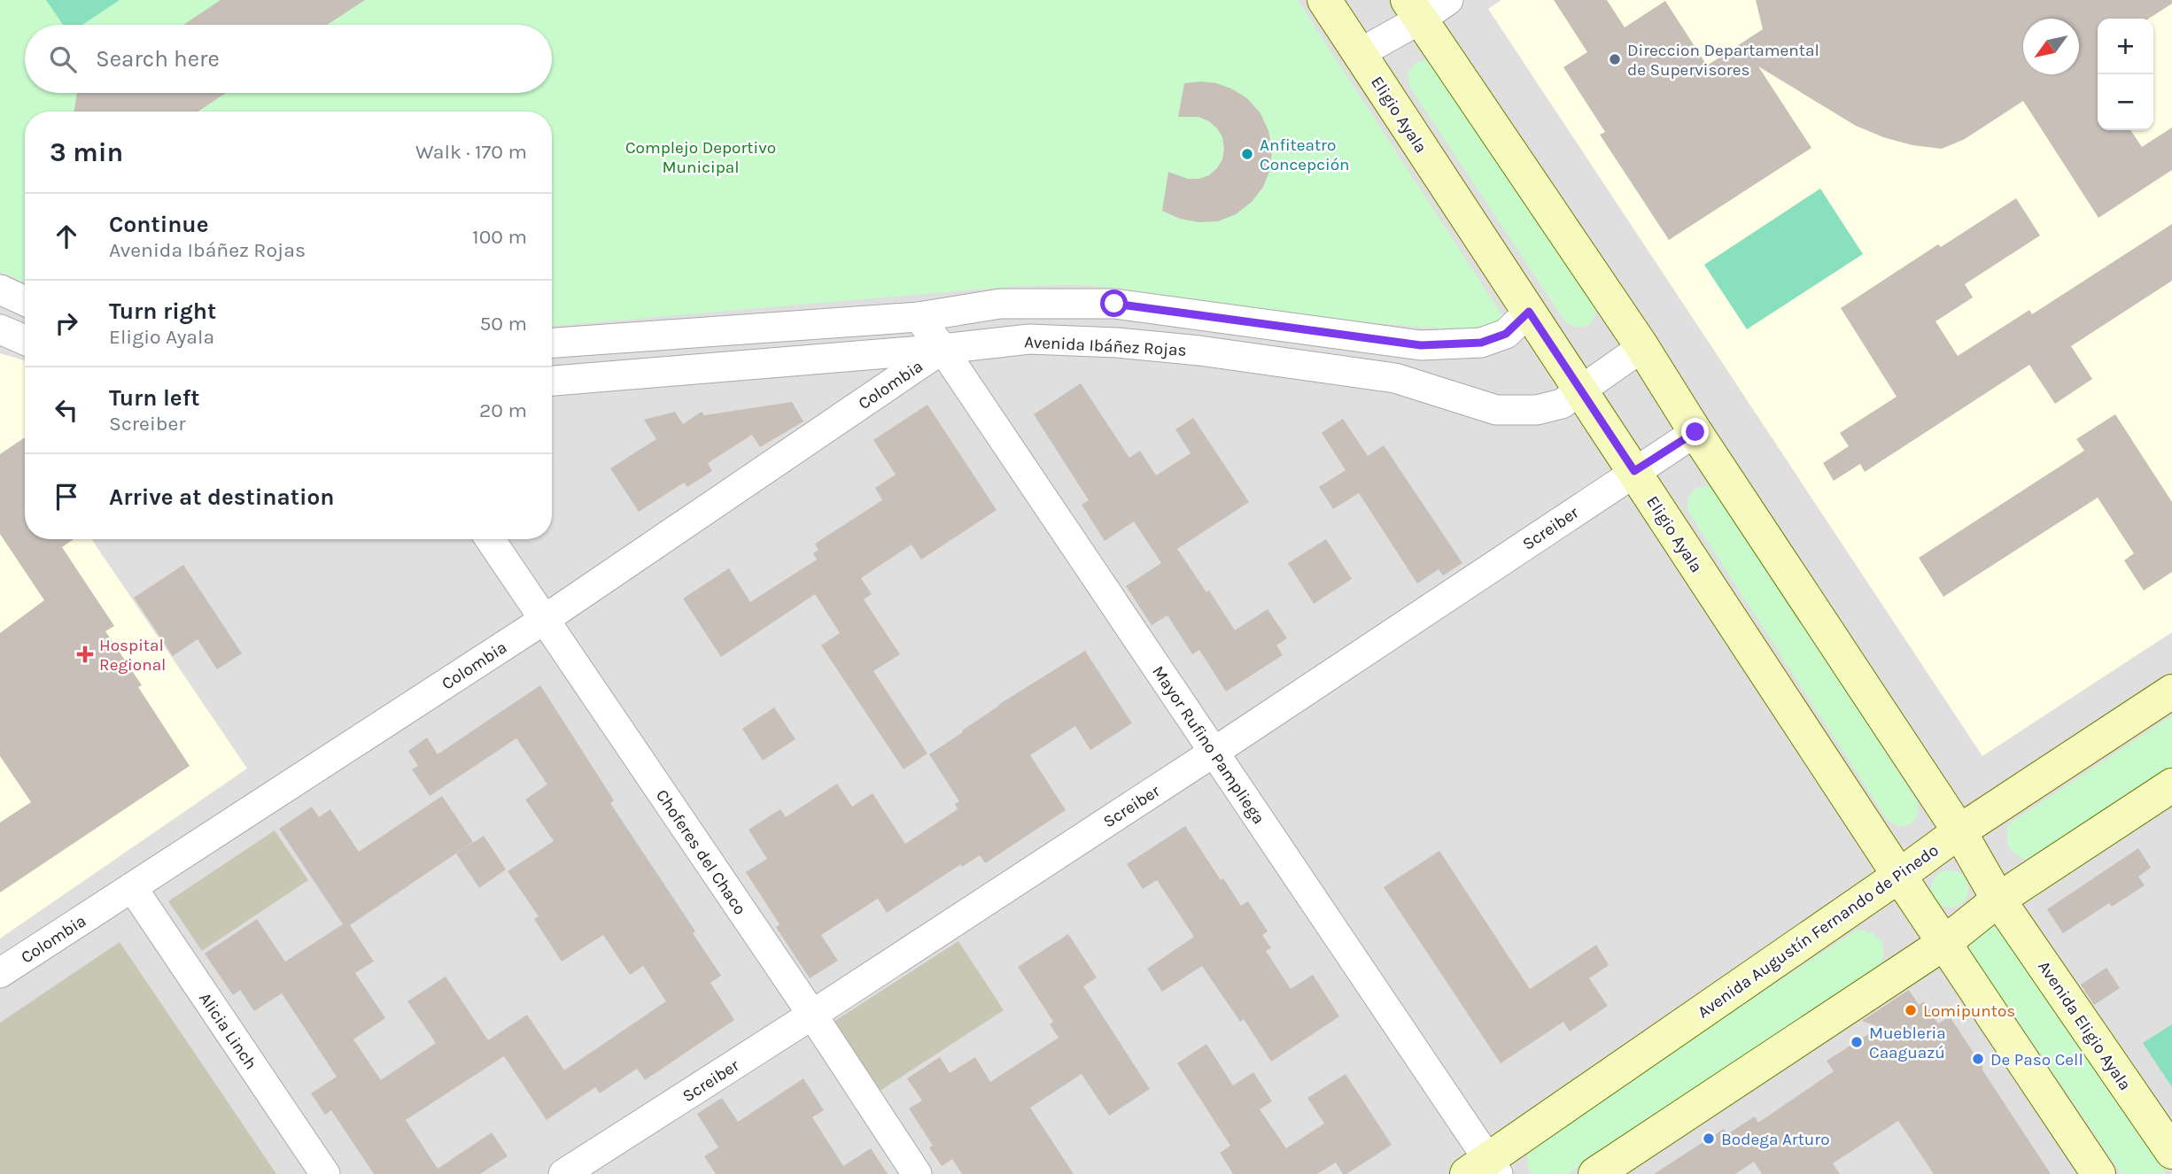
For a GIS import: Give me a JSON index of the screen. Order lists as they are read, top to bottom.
{
  "streets": {
    "street": [
      "Eligio Ayala",
      "Avenida Ibáñez Rojas",
      "Colombia",
      "Screiber",
      "Mayor Rufino Pampliega",
      "Choferes del Chaco",
      "Avenida Augustín Fernando de Pinedo",
      "Avenida Eligio Ayala",
      "Alicia Linch"
    ]
  },
  "crossings": [
    ["Eligio Ayala", "Avenida Ibáñez Rojas"],
    ["Eligio Ayala", "Screiber"],
    ["Eligio Ayala", "Avenida Augustín Fernando de Pinedo"],
    ["Avenida Ibáñez Rojas", "Colombia"],
    ["Avenida Ibáñez Rojas", "Mayor Rufino Pampliega"],
    ["Colombia", "Mayor Rufino Pampliega"],
    ["Colombia", "Choferes del Chaco"],
    ["Colombia", "Alicia Linch"],
    ["Screiber", "Mayor Rufino Pampliega"],
    ["Screiber", "Choferes del Chaco"],
    ["Mayor Rufino Pampliega", "Avenida Augustín Fernando de Pinedo"]
  ],
  "parks": ["Complejo Deportivo Municipal"],
  "places": {
    "other": [
      "Direccion Departamental de Supervisores",
      "Anfiteatro Concepción",
      "Lomipuntos",
      "Muebleria Caaguazú",
      "De Paso Cell",
      "Bodega Arturo"
    ],
    "health": ["Hospital Regional"]
  },
  "north": "bottom left",
  "page": {
    "map_buttons": ["+", "−"],
    "search": "Search here",
    "heading": ["3 min", "Walk · 170 m"],
    "list": [
      ["Continue", "Avenida Ibáñez Rojas", "100 m"],
      ["Turn right", "Eligio Ayala", "50 m"],
      ["Turn left", "Screiber", "20 m"],
      "Arrive at destination"
    ]
  }
}
